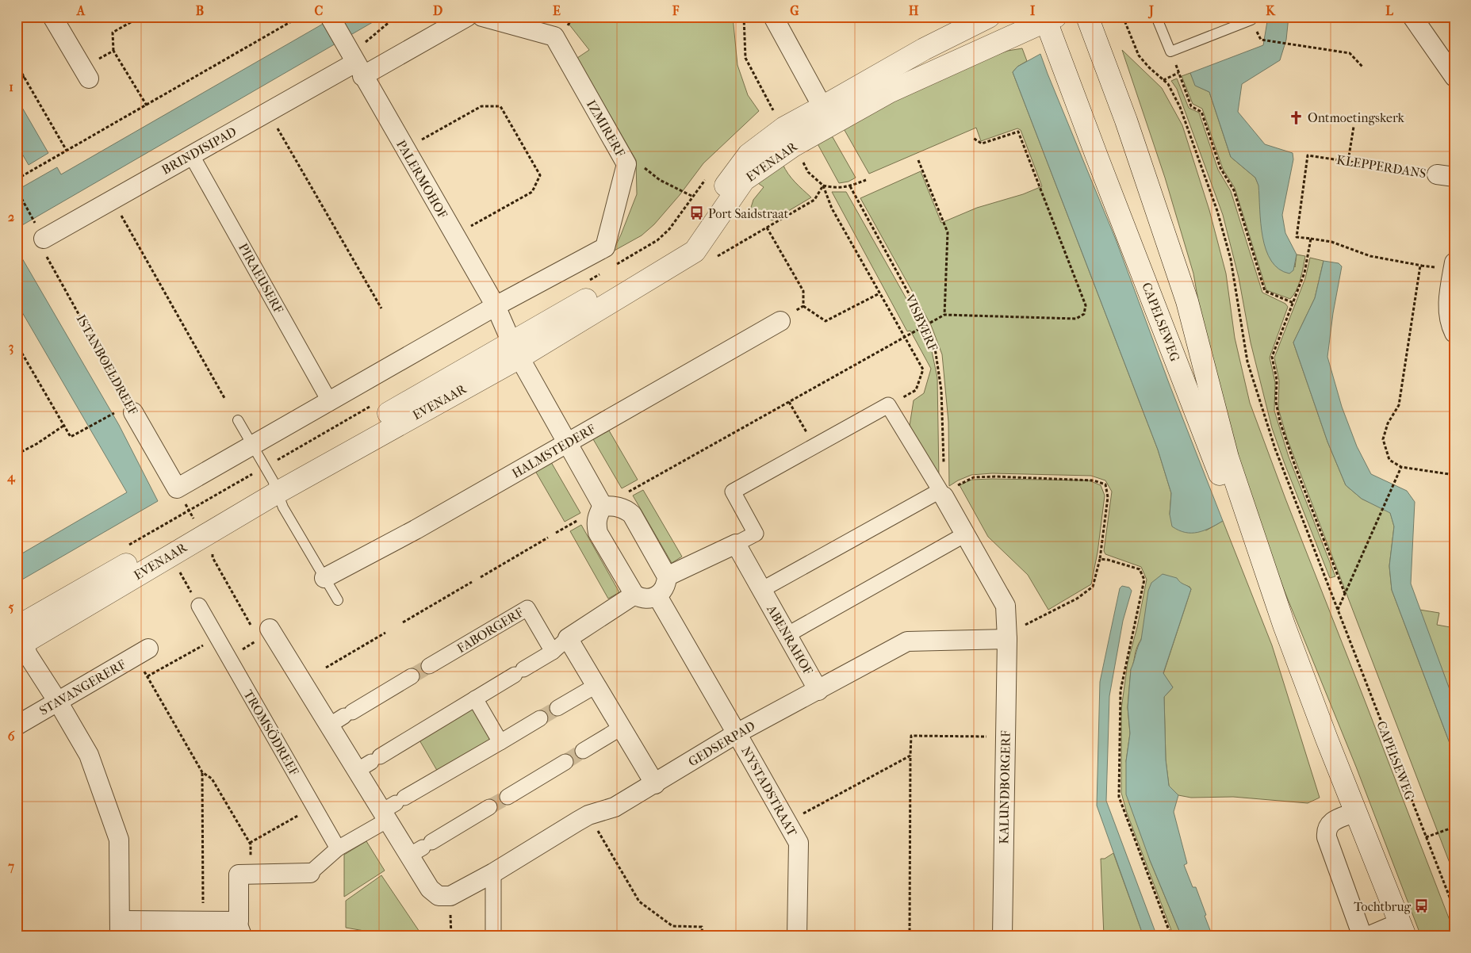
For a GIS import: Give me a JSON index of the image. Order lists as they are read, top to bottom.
{
  "streets": {
    "main road": ["EVENAAR", "CAPELSEWEG"],
    "street": [
      "IZMIRERF",
      "BRINDISIPAD",
      "PALERMOHOF",
      "PIRAEUSERF",
      "ISTANBOELDREEF",
      "HALMSTEDERF",
      "FABORGERF",
      "ABENRAHOF",
      "STAVANGERERF",
      "TROMSÖDREEF",
      "GEDSERPAD",
      "KALUNDBORGERF",
      "NYSTADSTRAAT"
    ],
    "path": ["KLEPPERDANS", "VISBYERF"]
  },
  "crossings": [
    ["IZMIRERF", "PALERMOHOF"],
    ["BRINDISIPAD", "PALERMOHOF"],
    ["BRINDISIPAD", "PIRAEUSERF"],
    ["BRINDISIPAD", "ISTANBOELDREEF"],
    ["EVENAAR", "PALERMOHOF"],
    ["EVENAAR", "CAPELSEWEG"],
    ["ABENRAHOF", "GEDSERPAD"],
    ["GEDSERPAD", "KALUNDBORGERF"],
    ["GEDSERPAD", "NYSTADSTRAAT"]
  ],
  "places": {
    "church": ["Ontmoetingskerk"],
    "bus stop": ["Port Saidstraat", "Tochtbrug"]
  },
  "grid": {
    "columns": [
      "A",
      "B",
      "C",
      "D",
      "E",
      "F",
      "G",
      "H",
      "I",
      "J",
      "K",
      "L"
    ],
    "rows": [
      "1",
      "2",
      "3",
      "4",
      "5",
      "6",
      "7"
    ]
  }
}
